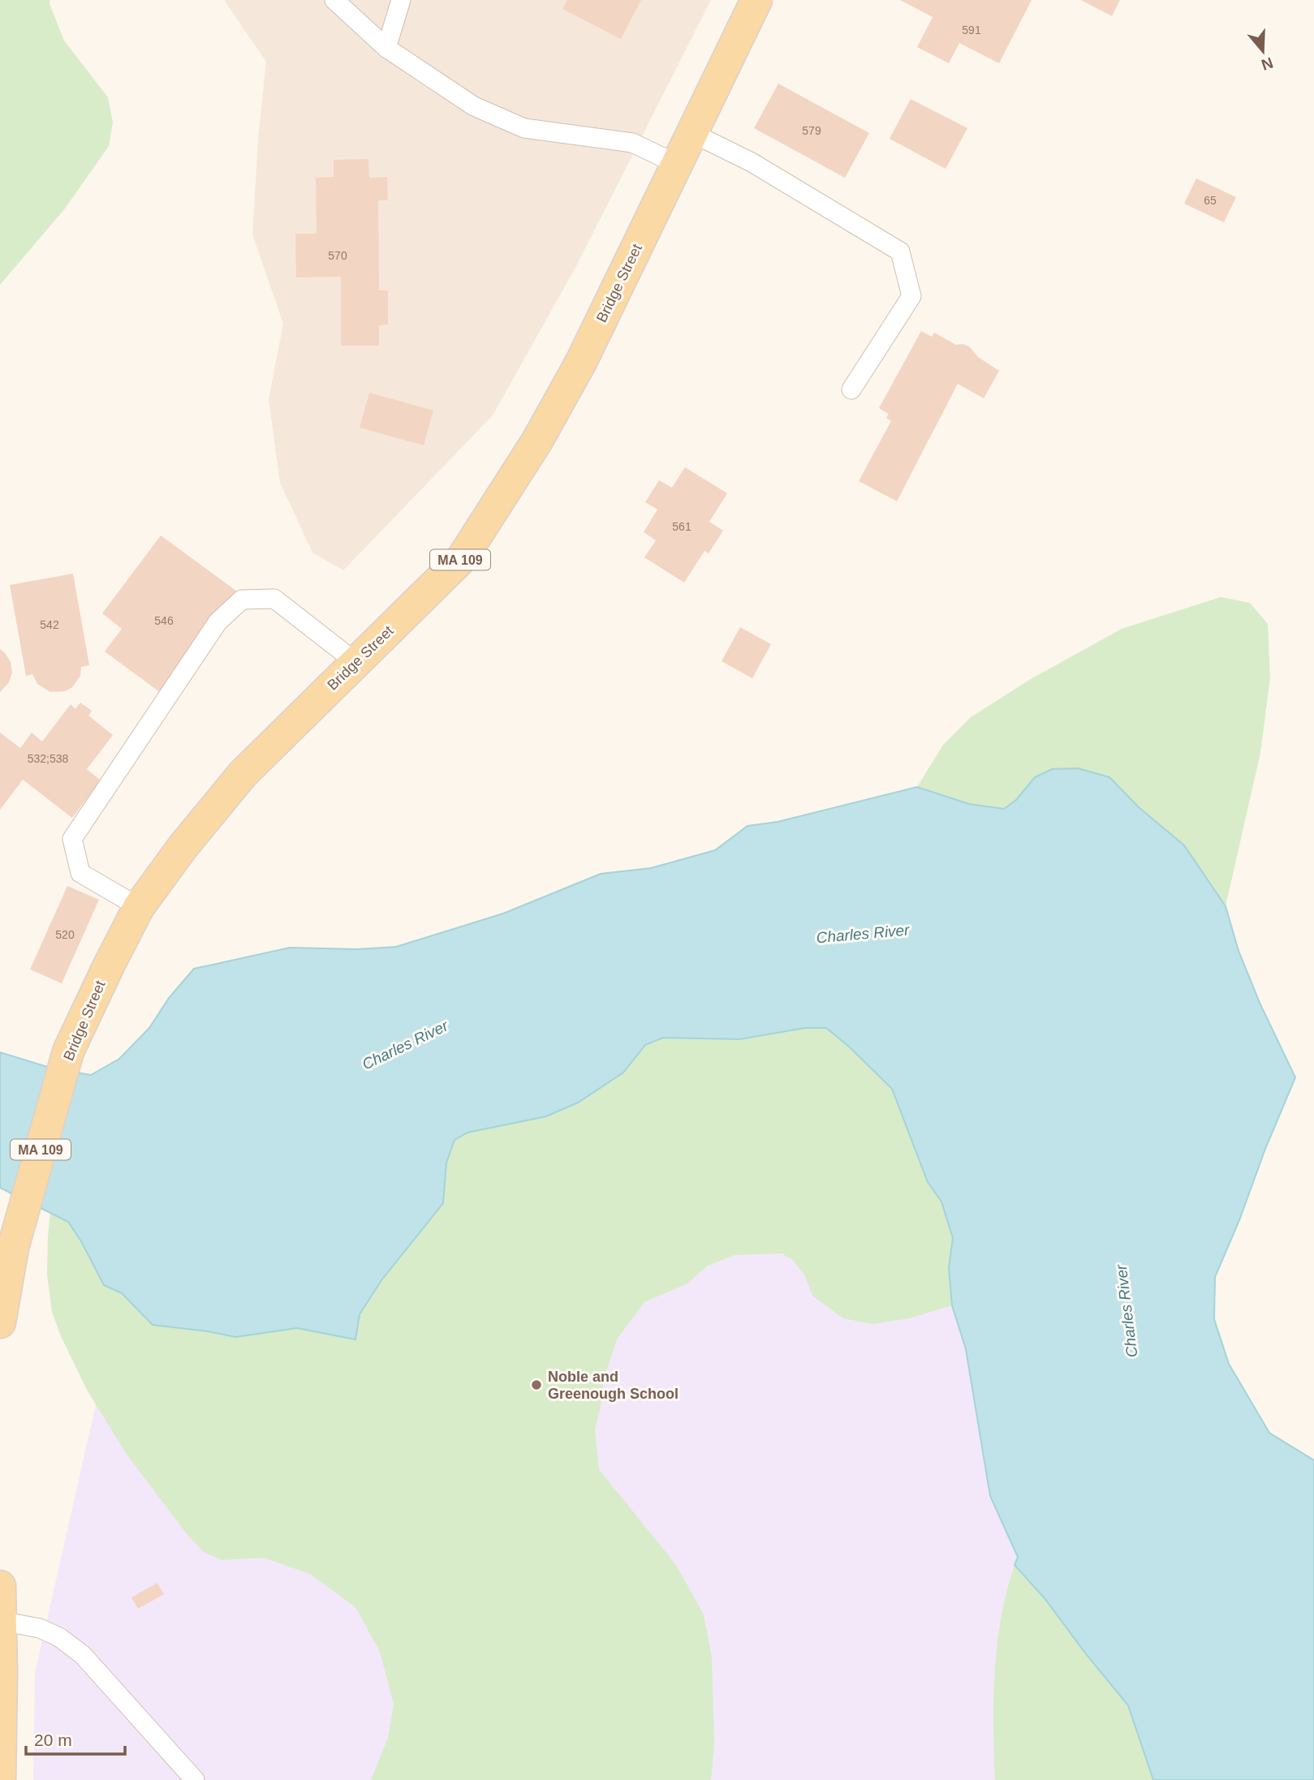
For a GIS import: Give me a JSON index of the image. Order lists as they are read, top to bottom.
{
  "streets": {
    "main road": ["Bridge Street", "MA 109"]
  },
  "water": ["Charles River"],
  "places": ["Noble and Greenough School"],
  "house_numbers": [
    "591",
    "579",
    "65",
    "570",
    "561",
    "546",
    "542",
    "532;538",
    "520"
  ],
  "scale_bar": "20 m",
  "north": "bottom"
}
